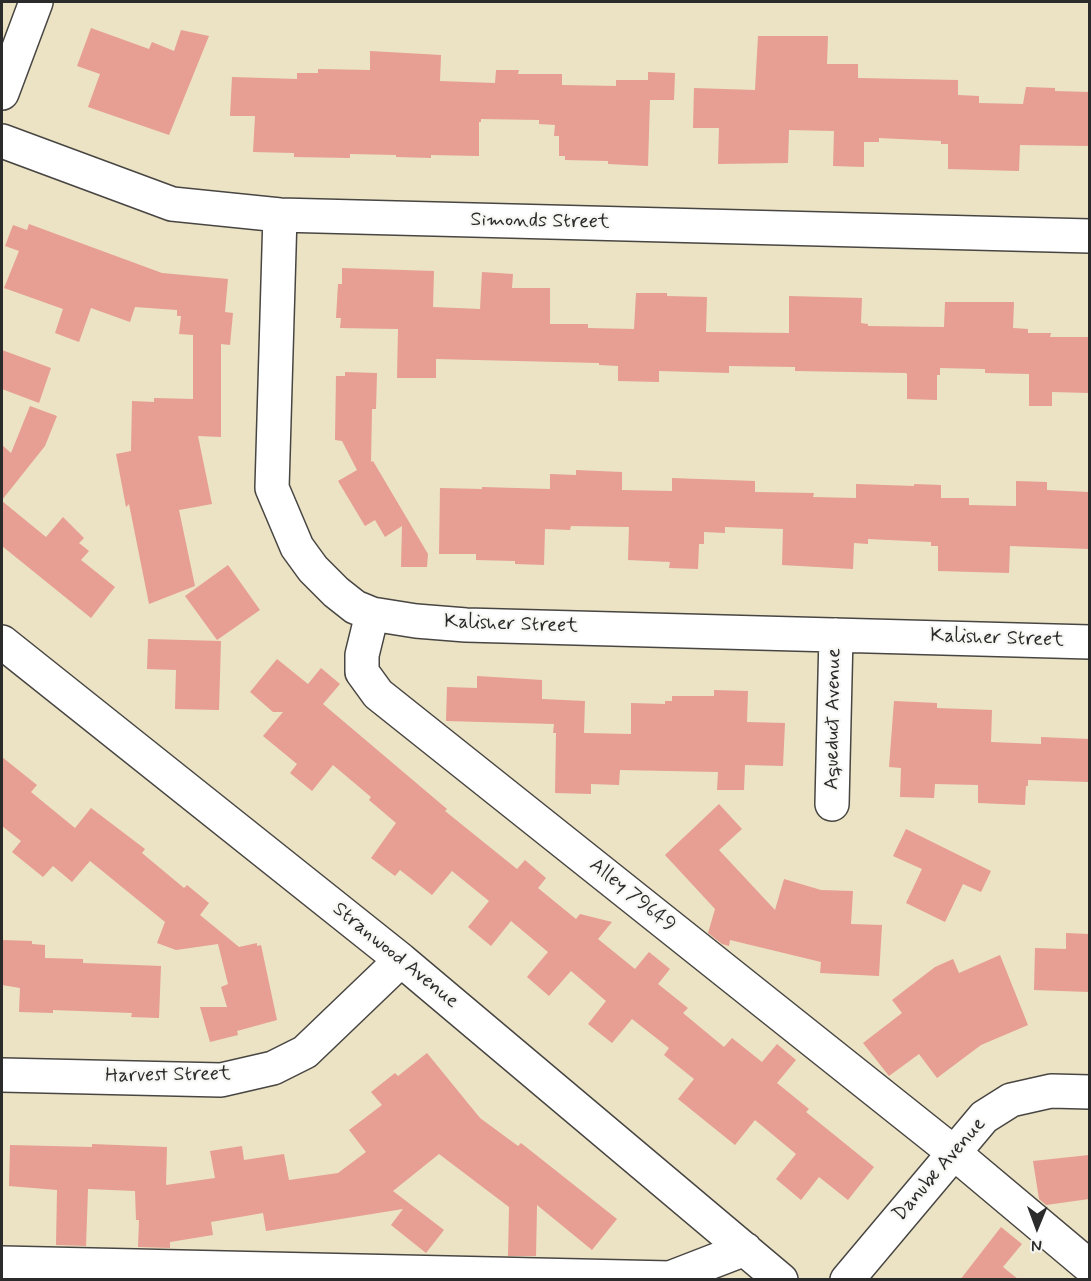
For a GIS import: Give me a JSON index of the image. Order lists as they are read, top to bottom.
{
  "streets": {
    "street": [
      "Simonds Street",
      "Kalisher Street",
      "Aqueduct Avenue",
      "Alley 79649",
      "Stranwood Avenue",
      "Harvest Street",
      "Danube Avenue"
    ]
  },
  "crossings": [
    ["Simonds Street", "Kalisher Street"],
    ["Kalisher Street", "Aqueduct Avenue"],
    ["Kalisher Street", "Alley 79649"],
    ["Alley 79649", "Danube Avenue"],
    ["Stranwood Avenue", "Harvest Street"]
  ],
  "north": "bottom"
}
